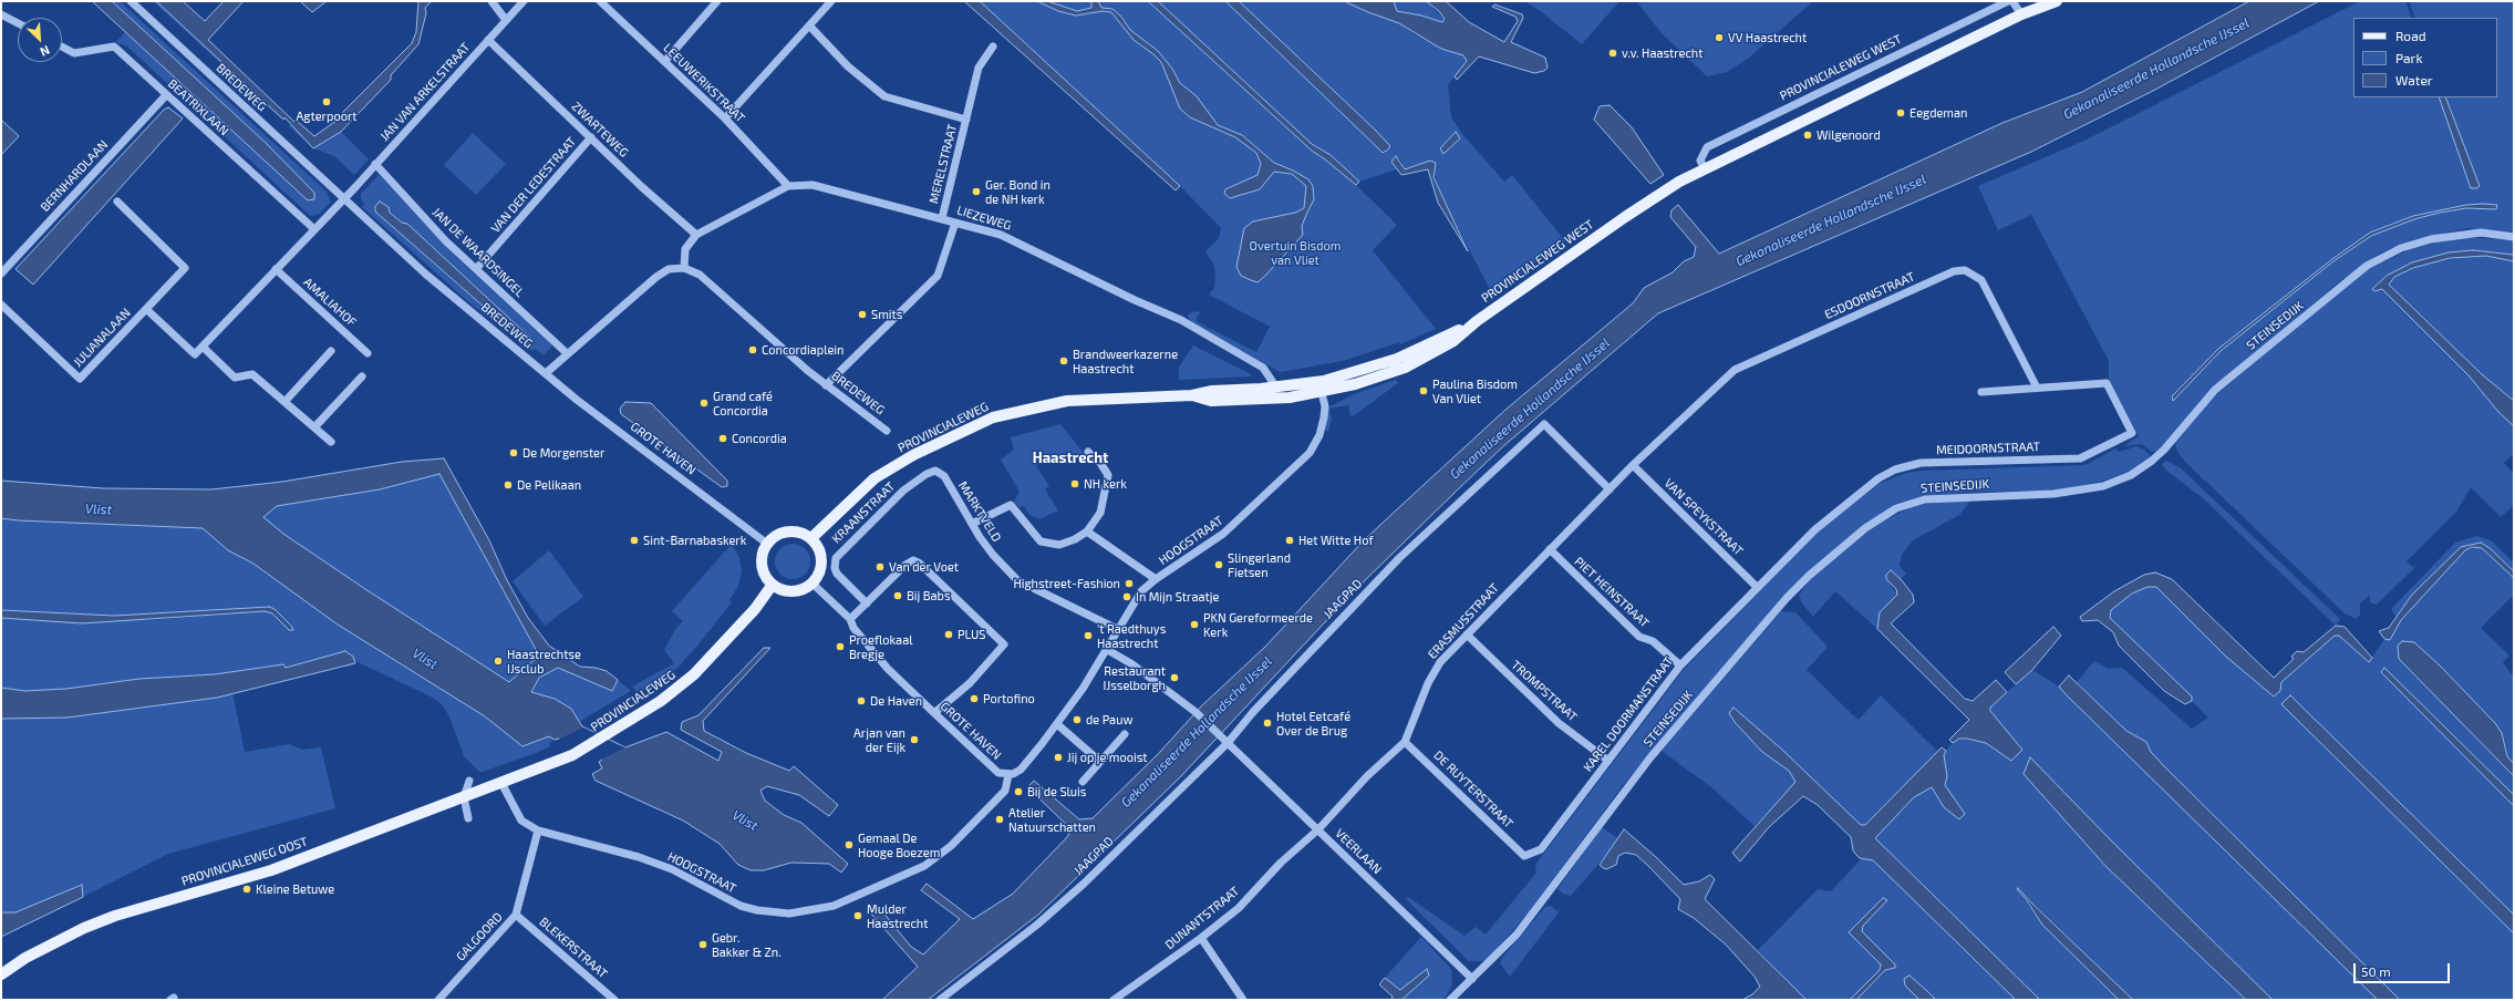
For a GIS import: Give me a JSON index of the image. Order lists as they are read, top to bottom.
{
  "streets": {
    "main road": ["PROVINCIALEWEG WEST", "PROVINCIALEWEG", "PROVINCIALEWEG OOST"],
    "street": [
      "LEEUWERIKSTRAAT",
      "BREDEWEG",
      "JAN VAN ARKELSTRAAT",
      "BEATRIXLAAN",
      "ZWARTEWEG",
      "MERELSTRAAT",
      "BERNHARDLAAN",
      "VAN DER LEDESTRAAT",
      "LIEZEWEG",
      "JAN DE WAARDSINGEL",
      "ESDOORNSTRAAT",
      "AMALIAHOF",
      "STEINSEDIJK",
      "JULIANALAAN",
      "GROTE HAVEN",
      "MEIDOORNSTRAAT",
      "MARKTVELD",
      "KRAANSTRAAT",
      "VAN SPEYKSTRAAT",
      "HOOGSTRAAT",
      "PIET HEINSTRAAT",
      "JAAGPAD",
      "ERASMUSSTRAAT",
      "TROMPSTRAAT",
      "KAREL DOORMANSTRAAT",
      "DE RUYTERSTRAAT",
      "VEERLAAN",
      "DUNANTSTRAAT",
      "GALGOORD",
      "BLEKERSTRAAT"
    ]
  },
  "crossings": [
    ["PROVINCIALEWEG WEST", "PROVINCIALEWEG"],
    ["PROVINCIALEWEG WEST", "HOOGSTRAAT"],
    ["LEEUWERIKSTRAAT", "LIEZEWEG"],
    ["BREDEWEG", "JAN VAN ARKELSTRAAT"],
    ["BREDEWEG", "GROTE HAVEN"],
    ["JAN VAN ARKELSTRAAT", "ZWARTEWEG"],
    ["JAN VAN ARKELSTRAAT", "JAN DE WAARDSINGEL"],
    ["BEATRIXLAAN", "BERNHARDLAAN"],
    ["ZWARTEWEG", "VAN DER LEDESTRAAT"],
    ["ZWARTEWEG", "LIEZEWEG"],
    ["MERELSTRAAT", "LIEZEWEG"],
    ["VAN DER LEDESTRAAT", "JAN DE WAARDSINGEL"],
    ["LIEZEWEG", "PROVINCIALEWEG"],
    ["ESDOORNSTRAAT", "MEIDOORNSTRAAT"],
    ["ESDOORNSTRAAT", "VAN SPEYKSTRAAT"],
    ["ESDOORNSTRAAT", "ERASMUSSTRAAT"],
    ["STEINSEDIJK", "VEERLAAN"],
    ["PROVINCIALEWEG", "GROTE HAVEN"],
    ["PROVINCIALEWEG", "HOOGSTRAAT"],
    ["PROVINCIALEWEG", "PROVINCIALEWEG OOST"],
    ["GROTE HAVEN", "HOOGSTRAAT"],
    ["MEIDOORNSTRAAT", "VAN SPEYKSTRAAT"],
    ["MEIDOORNSTRAAT", "KAREL DOORMANSTRAAT"],
    ["MARKTVELD", "KRAANSTRAAT"],
    ["MARKTVELD", "HOOGSTRAAT"],
    ["VAN SPEYKSTRAAT", "ERASMUSSTRAAT"],
    ["VAN SPEYKSTRAAT", "KAREL DOORMANSTRAAT"],
    ["HOOGSTRAAT", "VEERLAAN"],
    ["HOOGSTRAAT", "PROVINCIALEWEG OOST"],
    ["HOOGSTRAAT", "GALGOORD"],
    ["PIET HEINSTRAAT", "ERASMUSSTRAAT"],
    ["PIET HEINSTRAAT", "KAREL DOORMANSTRAAT"],
    ["JAAGPAD", "ERASMUSSTRAAT"],
    ["JAAGPAD", "VEERLAAN"],
    ["ERASMUSSTRAAT", "TROMPSTRAAT"],
    ["ERASMUSSTRAAT", "DE RUYTERSTRAAT"],
    ["ERASMUSSTRAAT", "VEERLAAN"],
    ["ERASMUSSTRAAT", "DUNANTSTRAAT"],
    ["TROMPSTRAAT", "KAREL DOORMANSTRAAT"],
    ["KAREL DOORMANSTRAAT", "DE RUYTERSTRAAT"],
    ["VEERLAAN", "DUNANTSTRAAT"],
    ["GALGOORD", "BLEKERSTRAAT"]
  ],
  "districts": ["Haastrecht"],
  "water": ["Gekanaliseerde Hollandsche IJssel", "Vlist"],
  "parks": ["Overtuin Bisdom van Vliet"],
  "places": [
    "VV Haastrecht",
    "v.v. Haastrecht",
    "Agterpoort",
    "Eegdeman",
    "Wilgenoord",
    "Ger. Bond in de NH kerk",
    "Smits",
    "Concordiaplein",
    "Brandweerkazerne Haastrecht",
    "Paulina Bisdom Van Vliet",
    "Grand café Concordia",
    "Concordia",
    "De Morgenster",
    "NH kerk",
    "De Pelikaan",
    "Sint-Barnabaskerk",
    "Het Witte Hof",
    "Slingerland Fietsen",
    "Van der Voet",
    "Highstreet-Fashion",
    "Bij Babs",
    "In Mijn Straatje",
    "PKN Gereformeerde Kerk",
    "PLUS",
    "'t Raedthuys Haastrecht",
    "Proeflokaal Bregje",
    "Haastrechtse IJsclub",
    "Restaurant IJsselborgh",
    "Portofino",
    "De Haven",
    "de Pauw",
    "Hotel Eetcafé Over de Brug",
    "Arjan van der Eijk",
    "Jij op je mooist",
    "Bij de Sluis",
    "Atelier Natuurschatten",
    "Gemaal De Hooge Boezem",
    "Kleine Betuwe",
    "Mulder Haastrecht",
    "Gebr. Bakker & Zn."
  ],
  "legend": ["Road", "Park", "Water"],
  "scale_bar": "50 m",
  "north": "bottom right"
}
